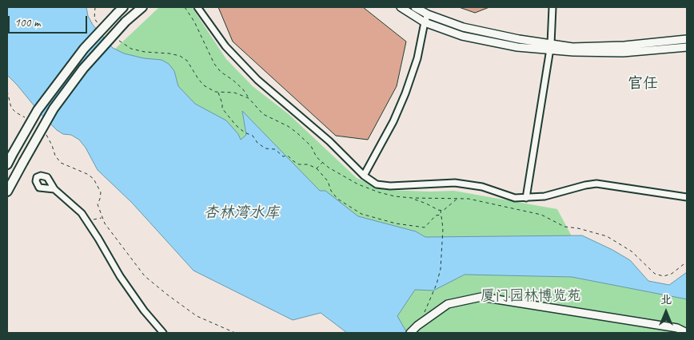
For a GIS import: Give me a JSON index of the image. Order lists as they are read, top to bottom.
{
  "districts": ["官任"],
  "water": ["杏林湾水库"],
  "parks": ["厦门园林博览苑"],
  "scale_bar": "100 m",
  "north": "top"
}
